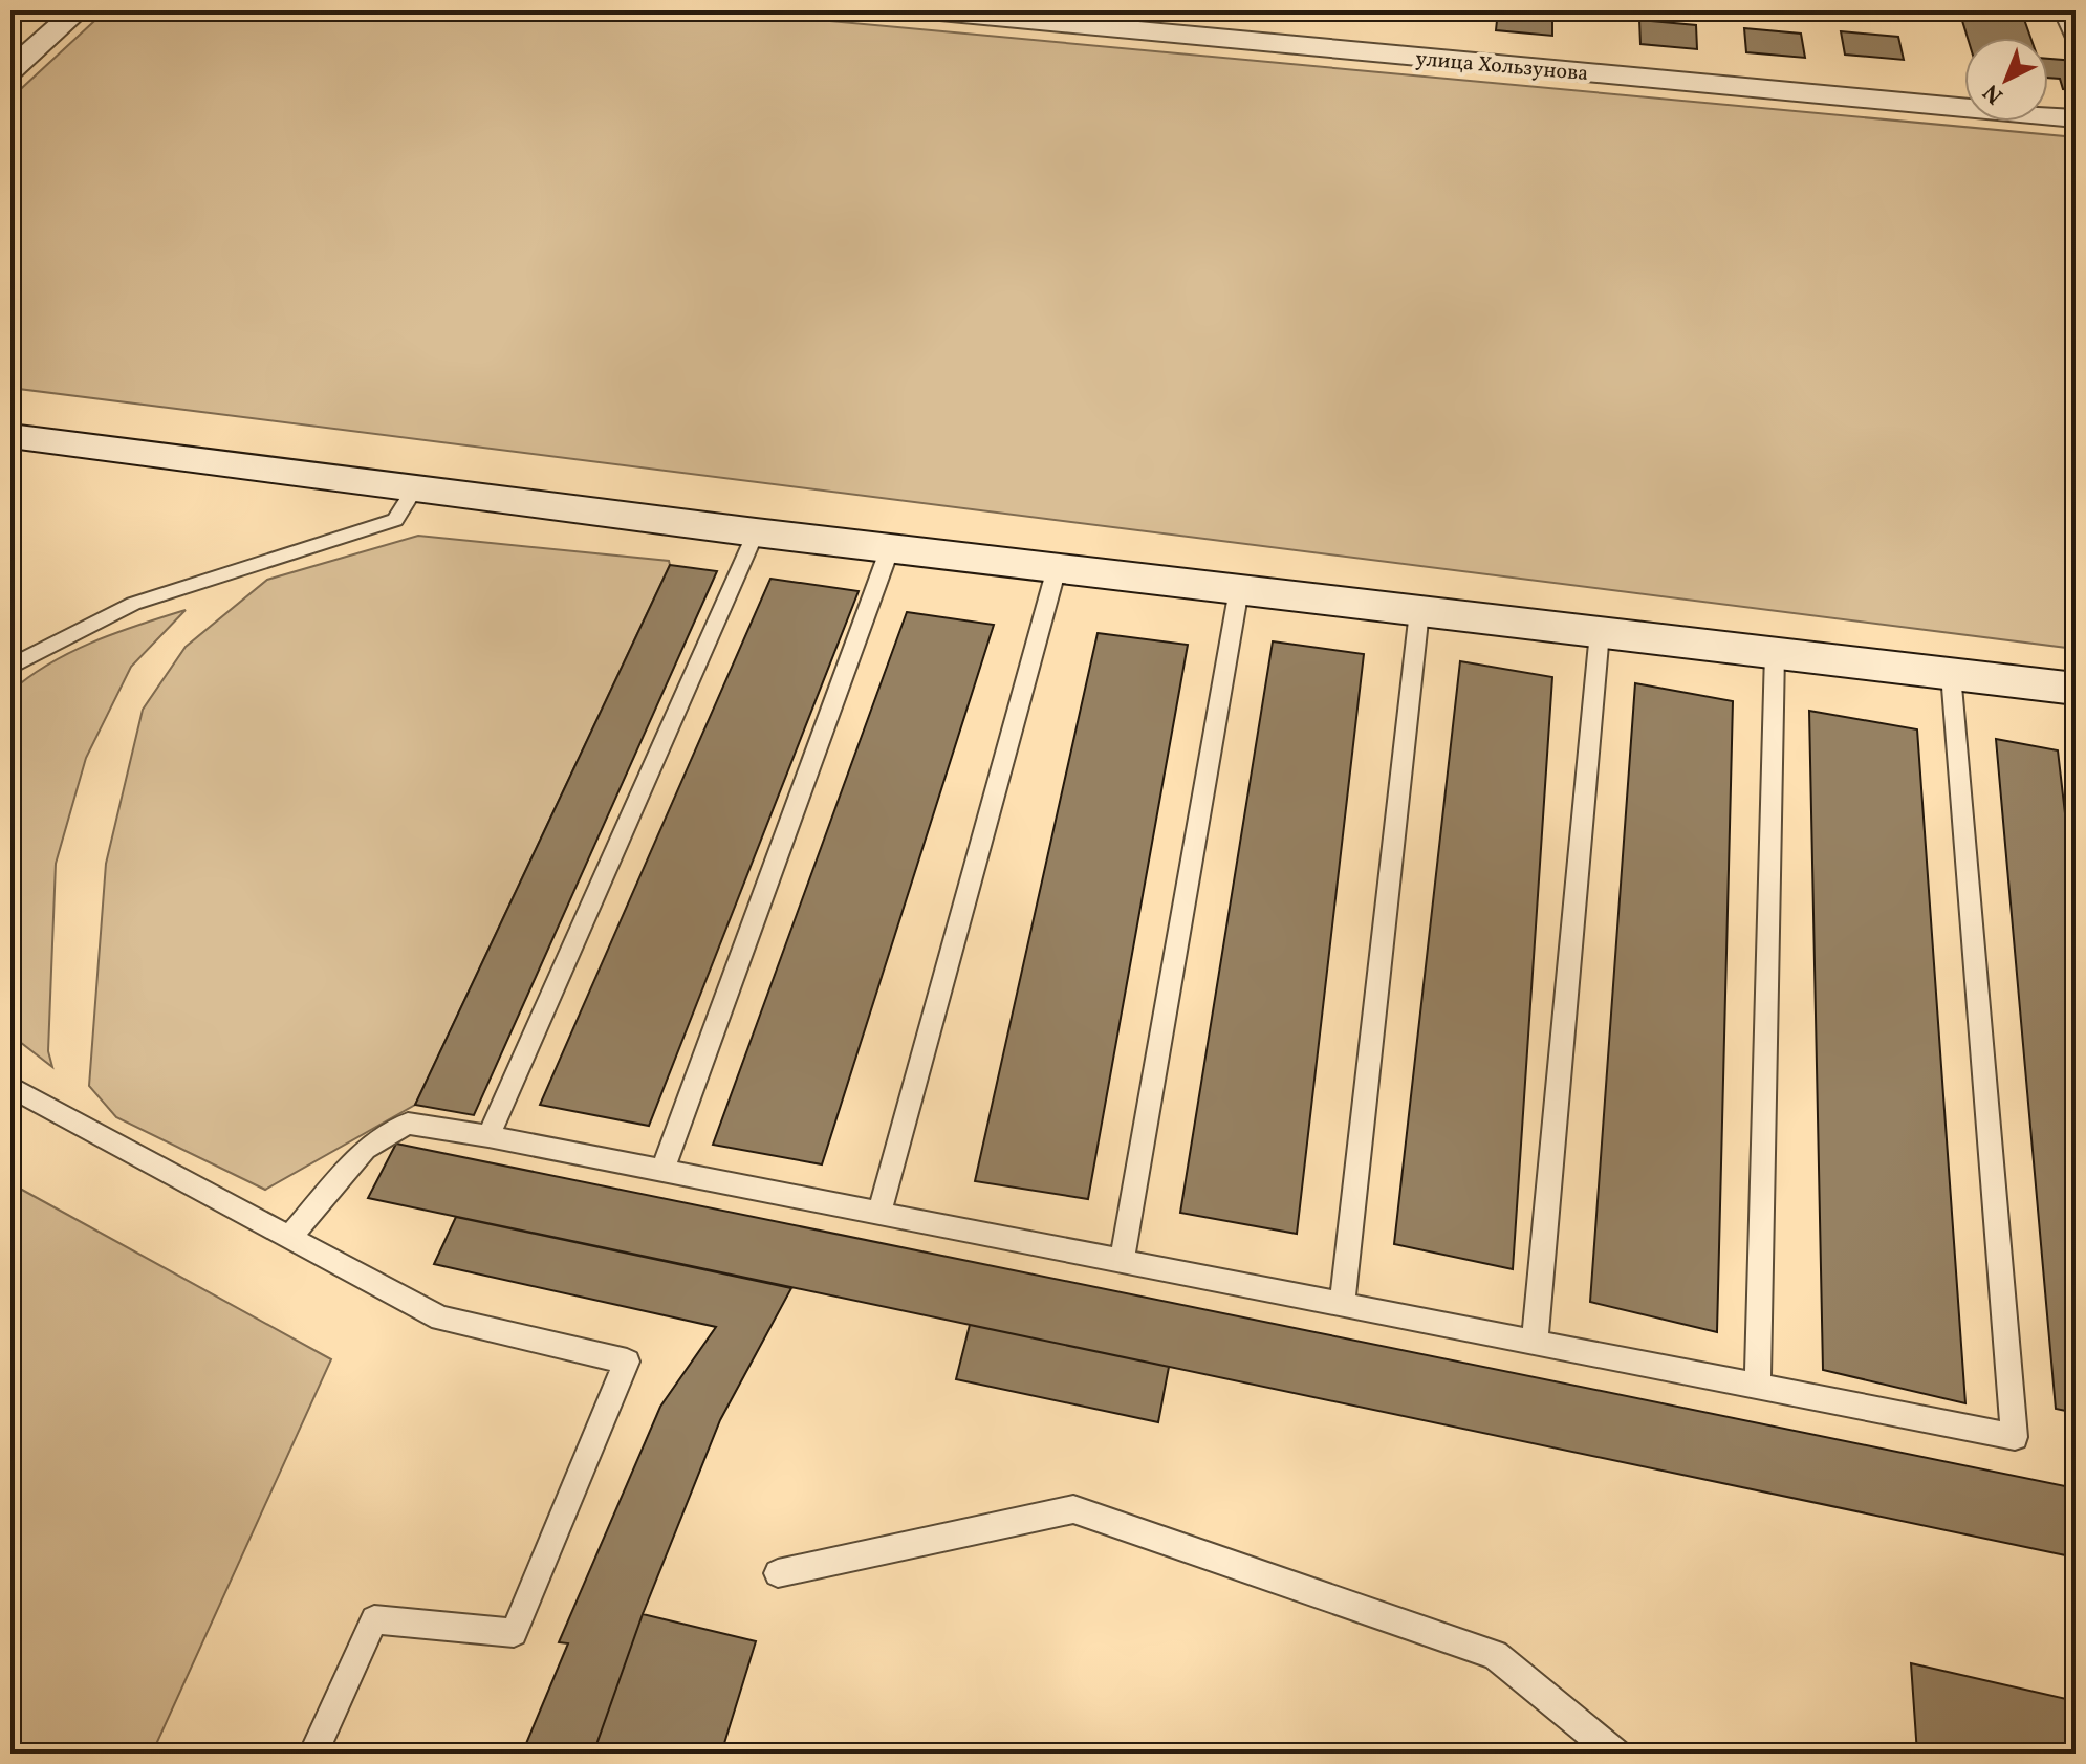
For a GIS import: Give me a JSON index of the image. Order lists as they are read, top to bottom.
{
  "streets": {
    "street": ["улица Хользунова"]
  },
  "north": "bottom left"
}
